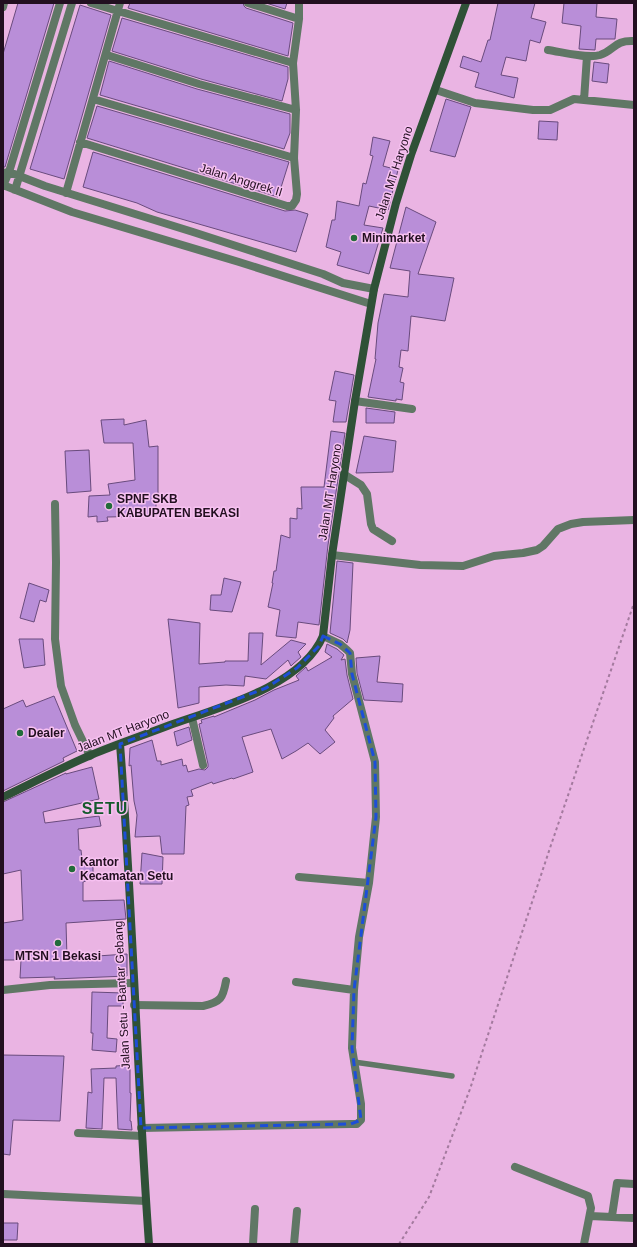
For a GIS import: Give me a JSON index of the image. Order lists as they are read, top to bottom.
{
  "streets": {
    "main road": ["Jalan MT Haryono", "Jalan Setu - Bantar Gebang"],
    "street": ["Jalan Anggrek II"]
  },
  "crossings": [
    ["Jalan MT Haryono", "Jalan Setu - Bantar Gebang"]
  ],
  "districts": ["SETU"],
  "places": [
    "Minimarket",
    "SPNF SKB KABUPATEN BEKASI",
    "Dealer",
    "Kantor Kecamatan Setu",
    "MTSN 1 Bekasi"
  ]
}
